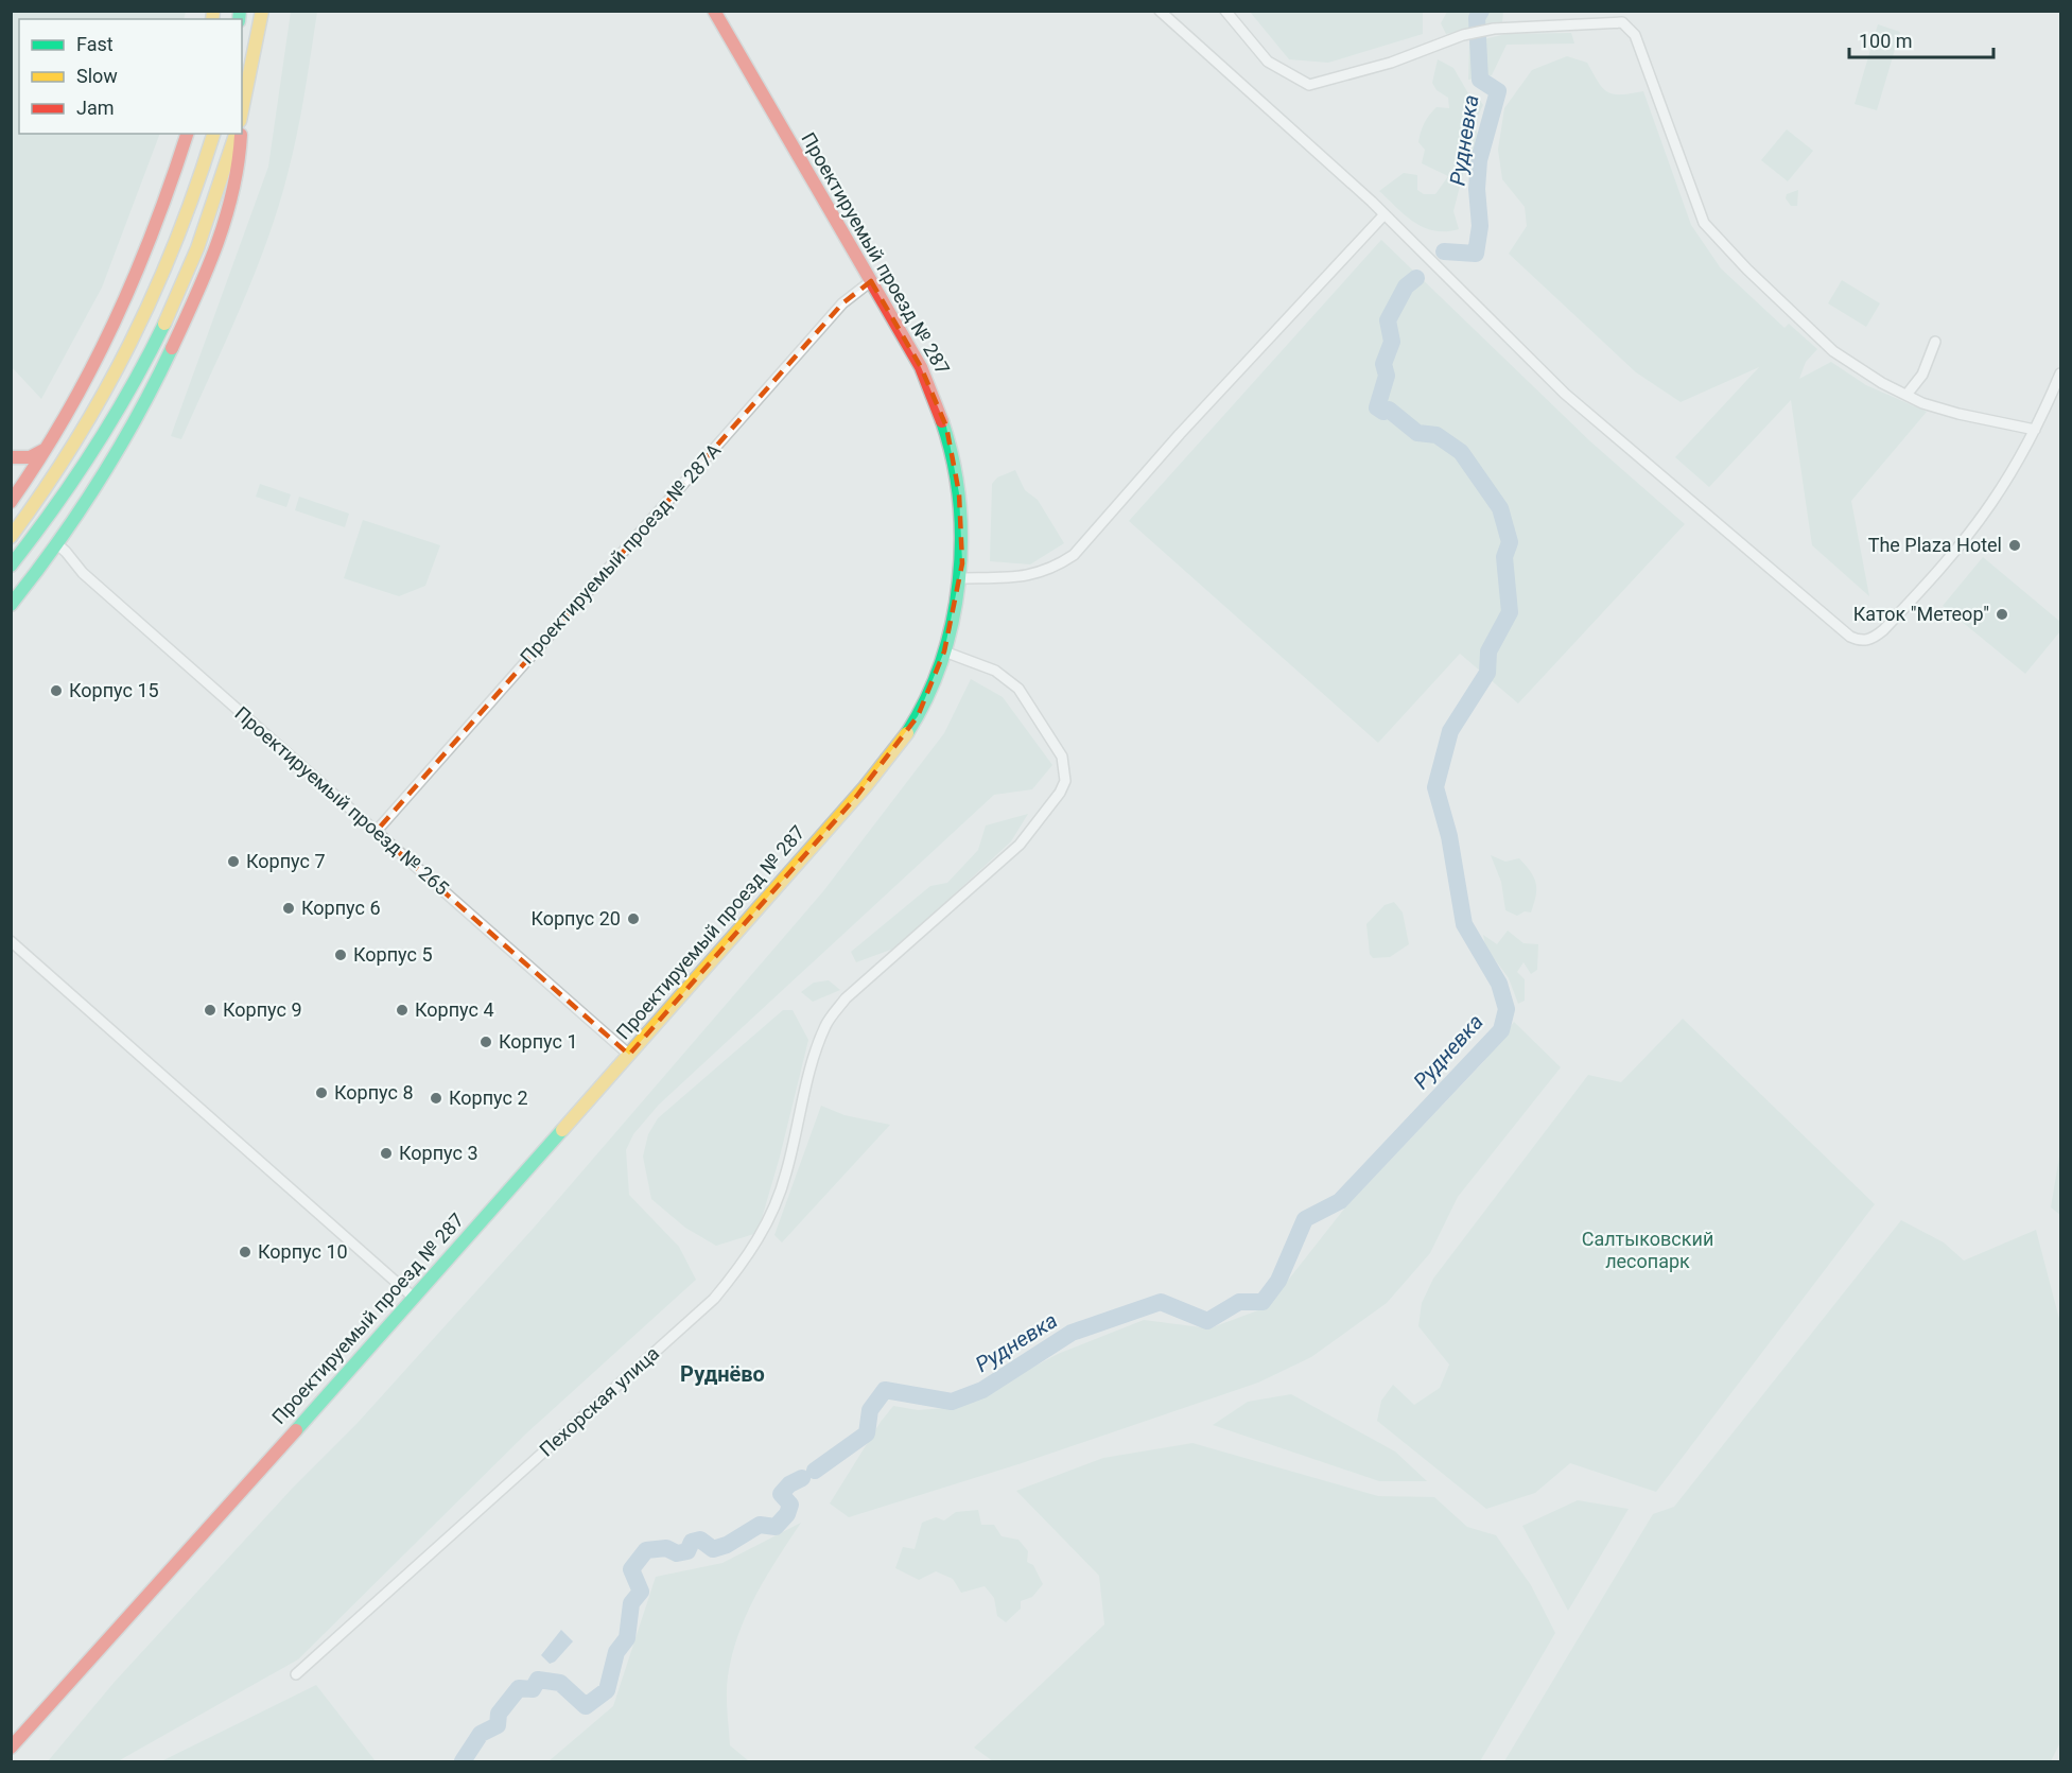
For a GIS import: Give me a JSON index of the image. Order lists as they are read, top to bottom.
{
  "streets": {
    "main road": ["Проектируемый проезд № 287"],
    "street": ["Проектируемый проезд № 287А", "Проектируемый проезд № 265", "Пехорская улица"]
  },
  "crossings": [
    ["Проектируемый проезд № 287", "Проектируемый проезд № 287А"],
    ["Проектируемый проезд № 287", "Проектируемый проезд № 265"],
    ["Проектируемый проезд № 287", "Пехорская улица"],
    ["Проектируемый проезд № 287А", "Проектируемый проезд № 265"]
  ],
  "districts": ["Руднёво"],
  "water": ["Рудневка"],
  "parks": ["Салтыковский лесопарк"],
  "places": [
    "The Plaza Hotel",
    "Каток \"Метеор\"",
    "Корпус 15",
    "Корпус 7",
    "Корпус 6",
    "Корпус 20",
    "Корпус 5",
    "Корпус 9",
    "Корпус 4",
    "Корпус 1",
    "Корпус 8",
    "Корпус 2",
    "Корпус 3",
    "Корпус 10"
  ],
  "legend": ["Fast", "Slow", "Jam"],
  "scale_bar": "100 m"
}
